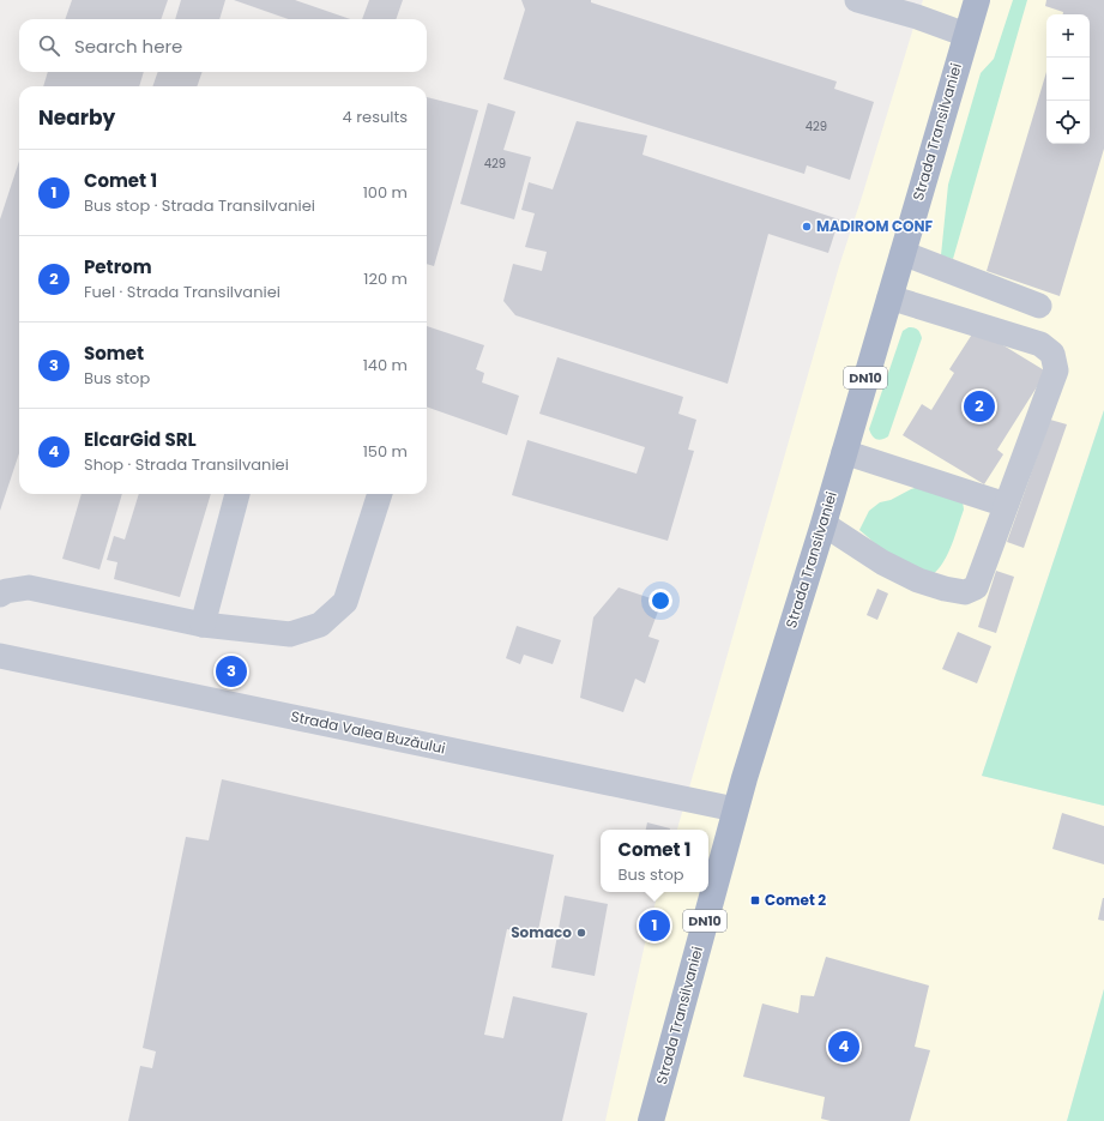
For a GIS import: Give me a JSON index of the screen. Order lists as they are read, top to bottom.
{
  "streets": {
    "main road": ["Strada Transilvaniei", "DN10"],
    "street": ["Strada Valea Buzăului"]
  },
  "crossings": [
    ["Strada Transilvaniei", "Strada Valea Buzăului"]
  ],
  "places": {
    "other": ["MADIROM CONF", "Somaco"],
    "transit": ["Comet 2"]
  },
  "house_numbers": ["429", "429"],
  "page": {
    "map_buttons": ["+", "−"],
    "search": "Search here",
    "heading": ["Nearby", "4 results"],
    "list": [
      {
        "mark": "1",
        "name": "Comet 1",
        "note": "Bus stop · Strada Transilvaniei",
        "value": "100 m"
      },
      {
        "mark": "2",
        "name": "Petrom",
        "note": "Fuel · Strada Transilvaniei",
        "value": "120 m"
      },
      {
        "mark": "3",
        "name": "Somet",
        "note": "Bus stop",
        "value": "140 m"
      },
      {
        "mark": "4",
        "name": "ElcarGid SRL",
        "note": "Shop · Strada Transilvaniei",
        "value": "150 m"
      }
    ],
    "pins": [
      "2",
      "3",
      "1",
      "4"
    ],
    "popup": ["Comet 1", "Bus stop"]
  }
}
